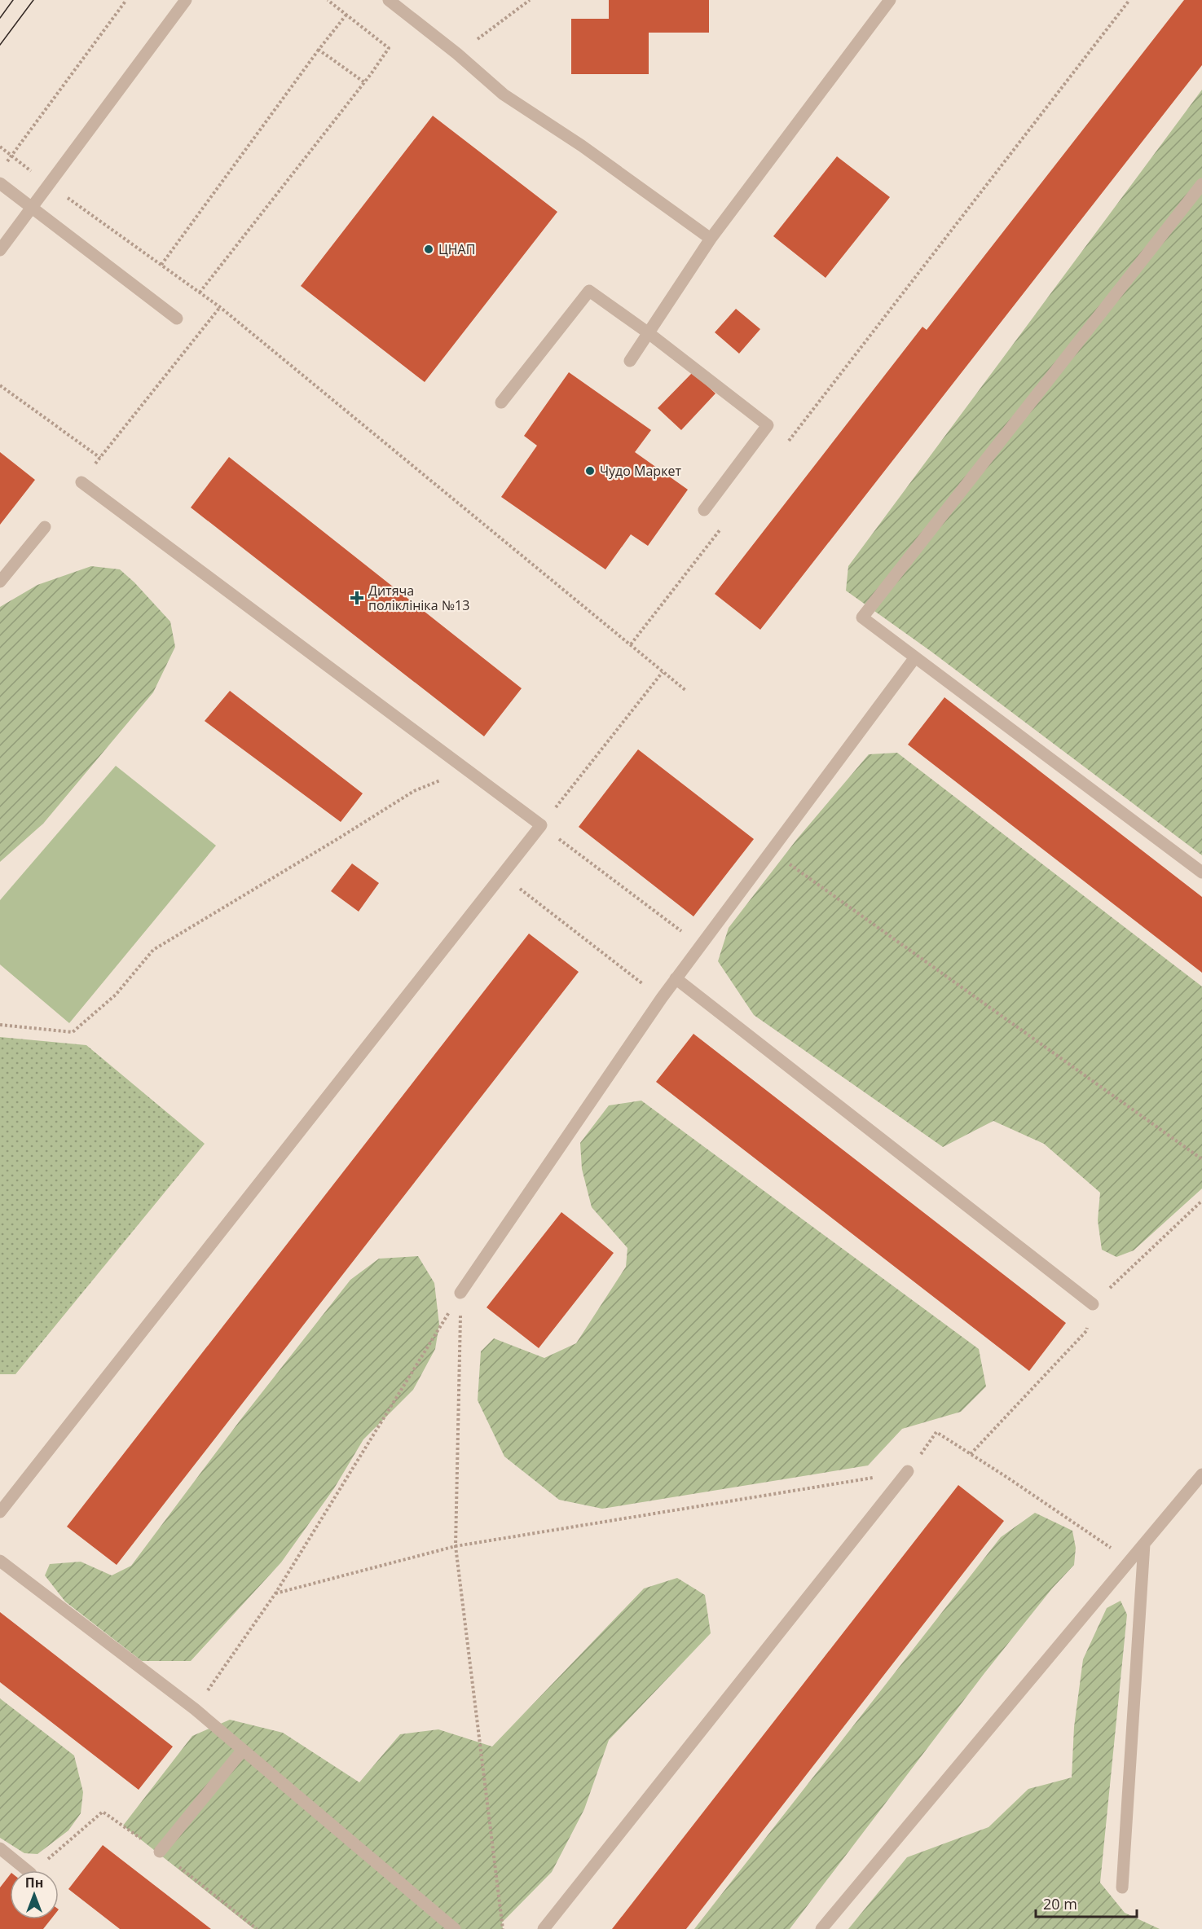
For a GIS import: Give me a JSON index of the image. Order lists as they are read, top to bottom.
{
  "places": {
    "other": ["ЦНАП", "Чудо Маркет"],
    "health": ["Дитяча поліклініка №13"]
  },
  "scale_bar": "20 m",
  "north": "top"
}
